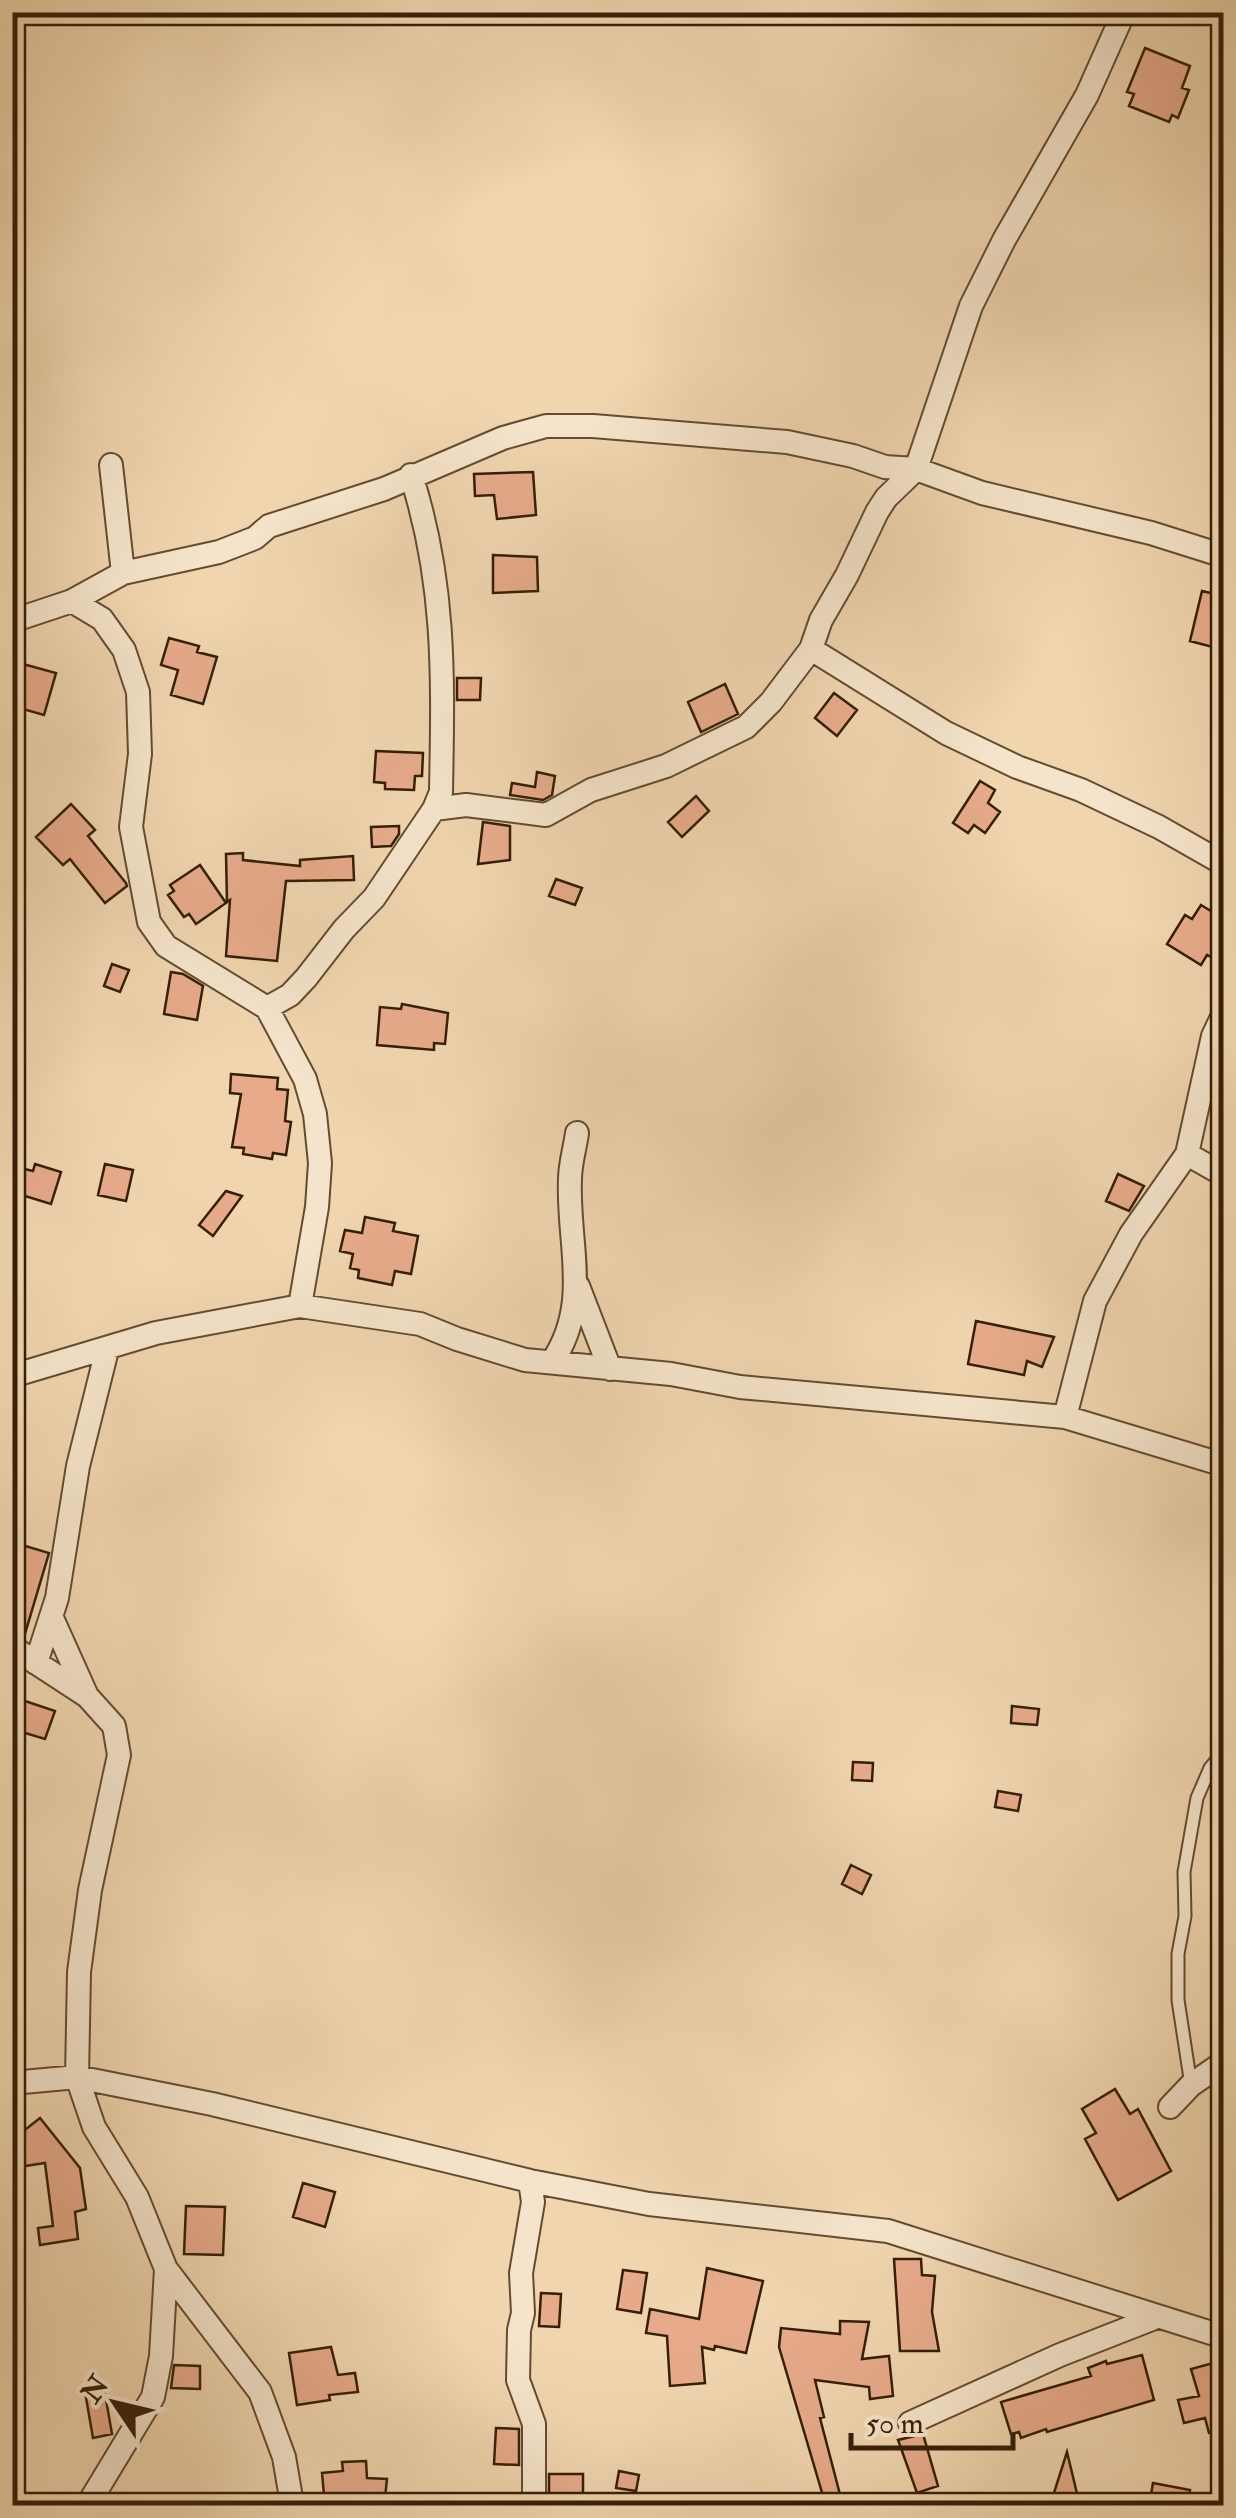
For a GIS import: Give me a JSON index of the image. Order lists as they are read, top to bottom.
{
  "scale_bar": "50 m",
  "north": "top left"
}
